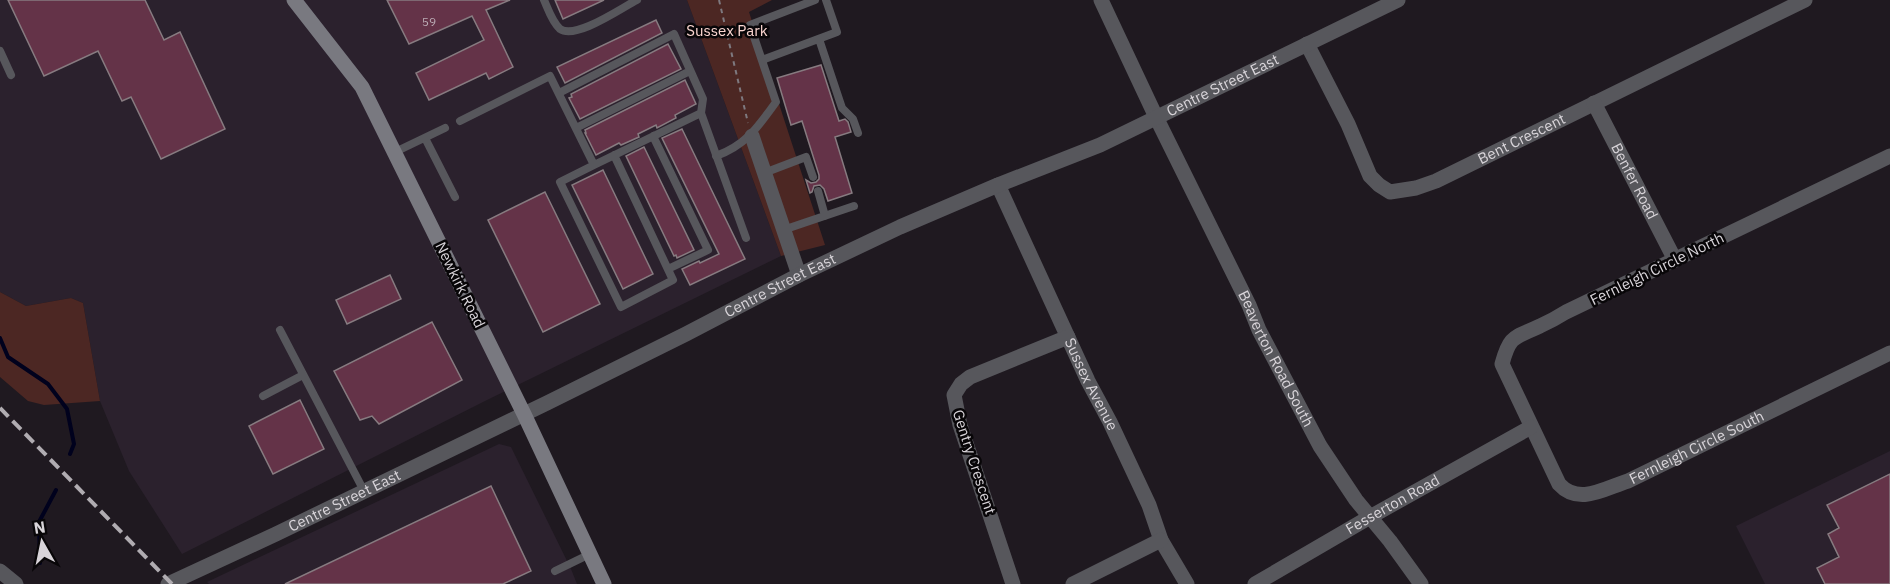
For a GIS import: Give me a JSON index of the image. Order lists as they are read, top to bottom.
{
  "streets": {
    "street": [
      "Centre Street East",
      "Bent Crescent",
      "Benfer Road",
      "Fernleigh Circle North",
      "Newkirk Road",
      "Beaverton Road South",
      "Sussex Avenue",
      "Fernleigh Circle South",
      "Gentry Crescent",
      "Fesserton Road"
    ]
  },
  "crossings": [
    ["Centre Street East", "Bent Crescent"],
    ["Centre Street East", "Newkirk Road"],
    ["Centre Street East", "Beaverton Road South"],
    ["Centre Street East", "Sussex Avenue"],
    ["Bent Crescent", "Benfer Road"],
    ["Benfer Road", "Fernleigh Circle North"],
    ["Fernleigh Circle North", "Fernleigh Circle South"],
    ["Fernleigh Circle North", "Fesserton Road"],
    ["Beaverton Road South", "Fesserton Road"],
    ["Sussex Avenue", "Gentry Crescent"],
    ["Fernleigh Circle South", "Fesserton Road"]
  ],
  "parks": ["Sussex Park"],
  "house_numbers": ["59"],
  "north": "top"
}
